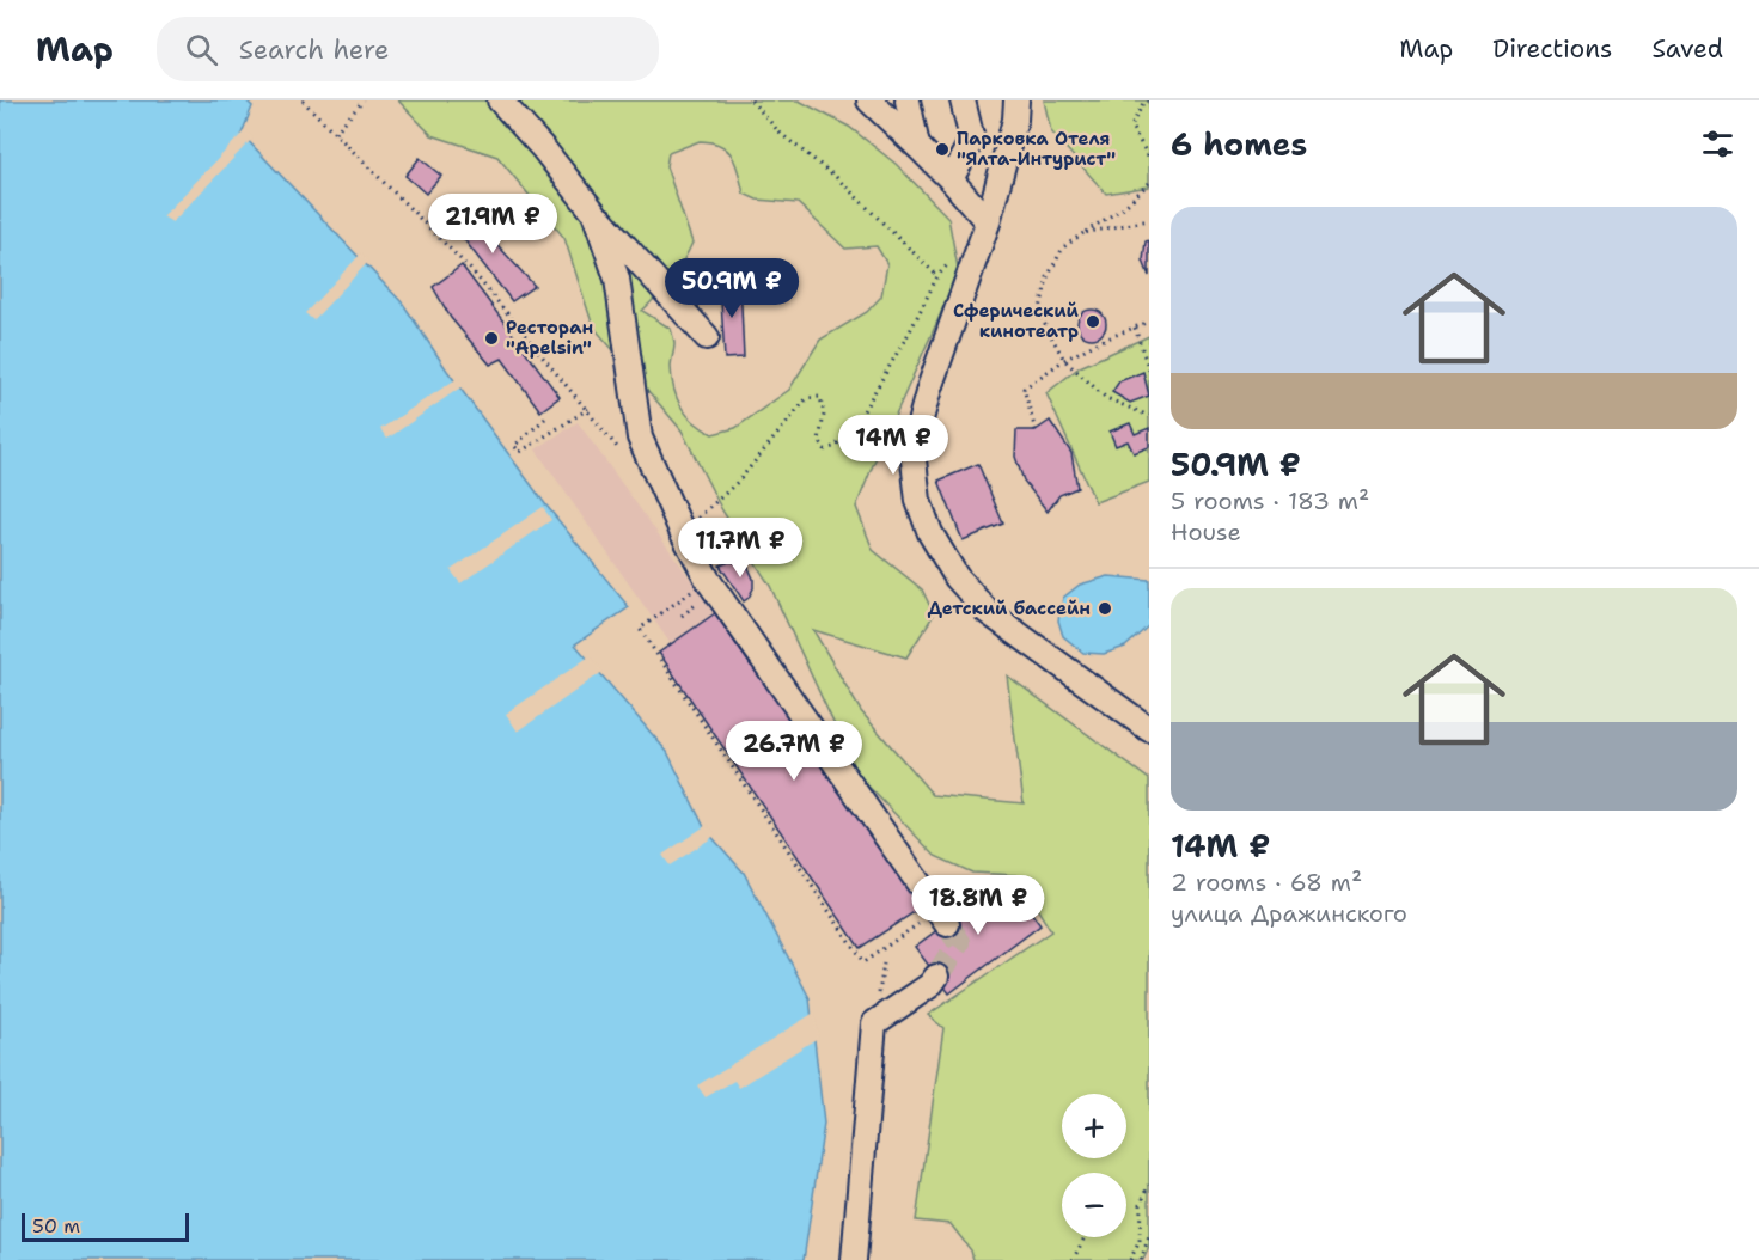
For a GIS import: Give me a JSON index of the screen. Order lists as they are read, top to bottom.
{
  "places": [
    "Парковка Отеля \"Ялта-Интурист\"",
    "Сферический кинотеатр",
    "Ресторан \"Apelsin\"",
    "Детский бассейн"
  ],
  "scale_bar": "50 m",
  "page": {
    "header": "Map",
    "search": "Search here",
    "nav": ["Map", "Directions", "Saved"],
    "heading": "6 homes",
    "list": [
      {
        "name": "50.9M ₽",
        "note": "5 rooms · 183 m² · House"
      },
      {
        "name": "14M ₽",
        "note": "2 rooms · 68 m² · улица Дражинского"
      }
    ],
    "price": [
      "21.9M ₽",
      "50.9M ₽",
      "14M ₽",
      "11.7M ₽",
      "26.7M ₽",
      "18.8M ₽"
    ],
    "map_buttons": ["+", "−"],
    "scale": "50 m"
  }
}
